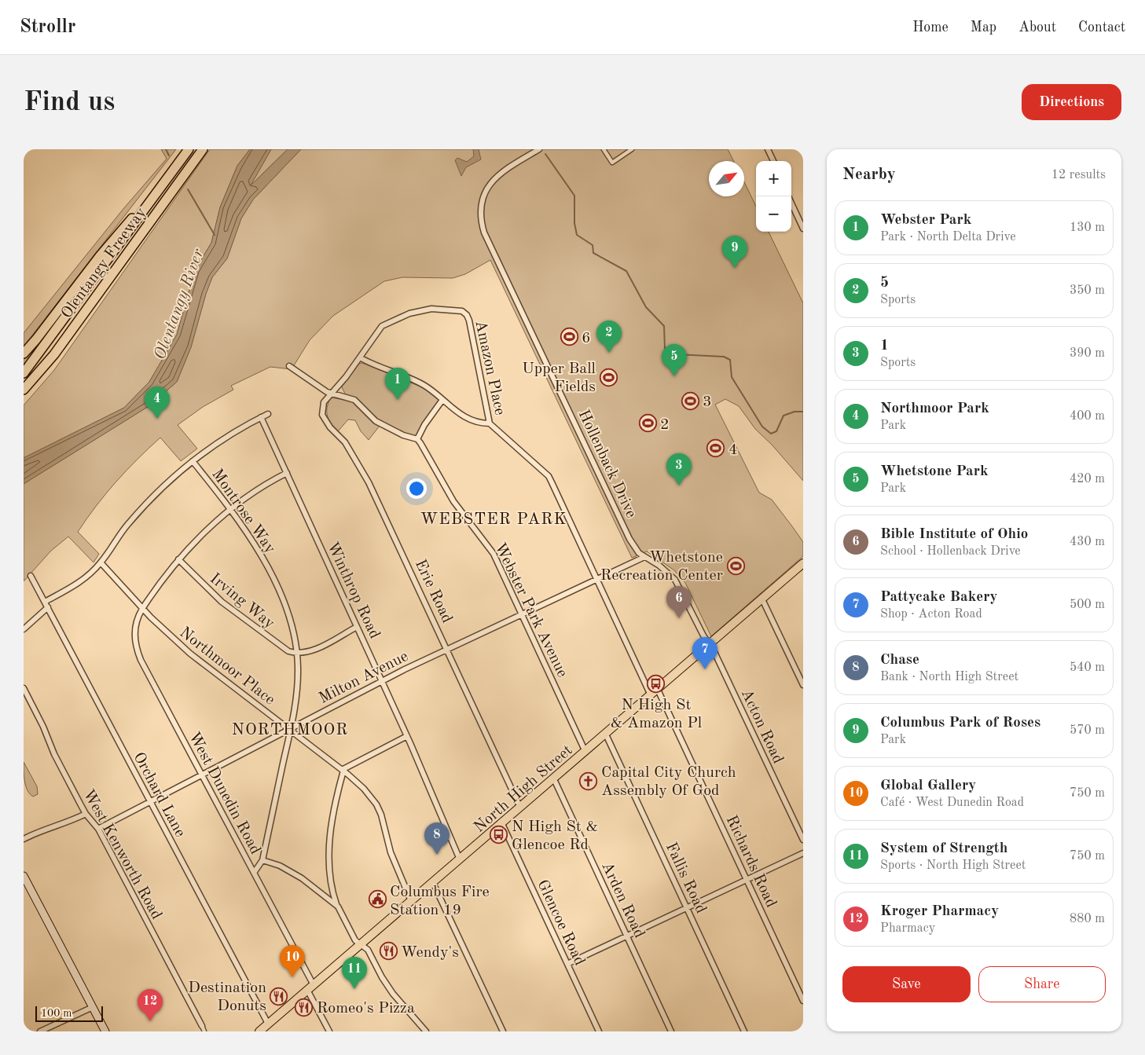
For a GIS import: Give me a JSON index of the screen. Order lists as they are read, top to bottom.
{
  "streets": {
    "highway": ["Olentangy Freeway"],
    "main road": ["North High Street"],
    "street": [
      "Amazon Place",
      "Hollenback Drive",
      "Montrose Way",
      "Winthrop Road",
      "Erie Road",
      "Irving Way",
      "Webster Park Avenue",
      "Northmoor Place",
      "Milton Avenue",
      "Acton Road",
      "West Dunedin Road",
      "Orchard Lane",
      "West Kenworth Road",
      "Richards Road",
      "Fallis Road",
      "Arden Road",
      "Glencoe Road"
    ]
  },
  "crossings": [
    ["Amazon Place", "Erie Road"],
    ["Amazon Place", "Milton Avenue"],
    ["Amazon Place", "North High Street"],
    ["Hollenback Drive", "Milton Avenue"],
    ["Hollenback Drive", "Acton Road"],
    ["Hollenback Drive", "North High Street"],
    ["Montrose Way", "Irving Way"],
    ["Montrose Way", "Northmoor Place"],
    ["Montrose Way", "Milton Avenue"],
    ["Montrose Way", "West Dunedin Road"],
    ["Winthrop Road", "Milton Avenue"],
    ["Winthrop Road", "North High Street"],
    ["Winthrop Road", "West Dunedin Road"],
    ["Erie Road", "Milton Avenue"],
    ["Erie Road", "North High Street"],
    ["Irving Way", "West Dunedin Road"],
    ["Webster Park Avenue", "Milton Avenue"],
    ["Webster Park Avenue", "North High Street"],
    ["Northmoor Place", "Milton Avenue"],
    ["Northmoor Place", "North High Street"],
    ["Northmoor Place", "West Dunedin Road"],
    ["Milton Avenue", "West Dunedin Road"],
    ["Milton Avenue", "Orchard Lane"],
    ["Milton Avenue", "West Kenworth Road"],
    ["Acton Road", "North High Street"],
    ["North High Street", "West Dunedin Road"],
    ["North High Street", "Orchard Lane"],
    ["North High Street", "Richards Road"],
    ["North High Street", "Fallis Road"],
    ["North High Street", "Arden Road"],
    ["North High Street", "Glencoe Road"]
  ],
  "districts": ["WEBSTER PARK", "NORTHMOOR"],
  "water": ["Olentangy River"],
  "places": {
    "sports": [
      "6",
      "Upper Ball Fields",
      "3",
      "2",
      "4",
      "Whetstone Recreation Center"
    ],
    "bus stop": ["N High St & Amazon Pl", "N High St & Glencoe Rd"],
    "church": ["Capital City Church Assembly Of God"],
    "public building": ["Columbus Fire Station 19"],
    "restaurant": ["Wendy's", "Destination Donuts", "Romeo's Pizza"]
  },
  "scale_bar": "100 m",
  "north": "top right",
  "page": {
    "header": "Strollr",
    "nav": [
      "Home",
      "Map",
      "About",
      "Contact"
    ],
    "buttons": [
      "Directions",
      ["Save", "Share"]
    ],
    "title": "Find us",
    "heading": ["Nearby", "12 results"],
    "map_buttons": ["+", "−"],
    "list": [
      {
        "mark": "1",
        "name": "Webster Park",
        "note": "Park · North Delta Drive",
        "value": "130 m"
      },
      {
        "mark": "2",
        "name": "5",
        "note": "Sports",
        "value": "350 m"
      },
      {
        "mark": "3",
        "name": "1",
        "note": "Sports",
        "value": "390 m"
      },
      {
        "mark": "4",
        "name": "Northmoor Park",
        "note": "Park",
        "value": "400 m"
      },
      {
        "mark": "5",
        "name": "Whetstone Park",
        "note": "Park",
        "value": "420 m"
      },
      {
        "mark": "6",
        "name": "Bible Institute of Ohio",
        "note": "School · Hollenback Drive",
        "value": "430 m"
      },
      {
        "mark": "7",
        "name": "Pattycake Bakery",
        "note": "Shop · Acton Road",
        "value": "500 m"
      },
      {
        "mark": "8",
        "name": "Chase",
        "note": "Bank · North High Street",
        "value": "540 m"
      },
      {
        "mark": "9",
        "name": "Columbus Park of Roses",
        "note": "Park",
        "value": "570 m"
      },
      {
        "mark": "10",
        "name": "Global Gallery",
        "note": "Café · West Dunedin Road",
        "value": "750 m"
      },
      {
        "mark": "11",
        "name": "System of Strength",
        "note": "Sports · North High Street",
        "value": "750 m"
      },
      {
        "mark": "12",
        "name": "Kroger Pharmacy",
        "note": "Pharmacy",
        "value": "880 m"
      }
    ],
    "pins": [
      "9",
      "2",
      "5",
      "1",
      "4",
      "3",
      "6",
      "7",
      "8",
      "10",
      "11",
      "12"
    ],
    "scale": "100 m"
  }
}
